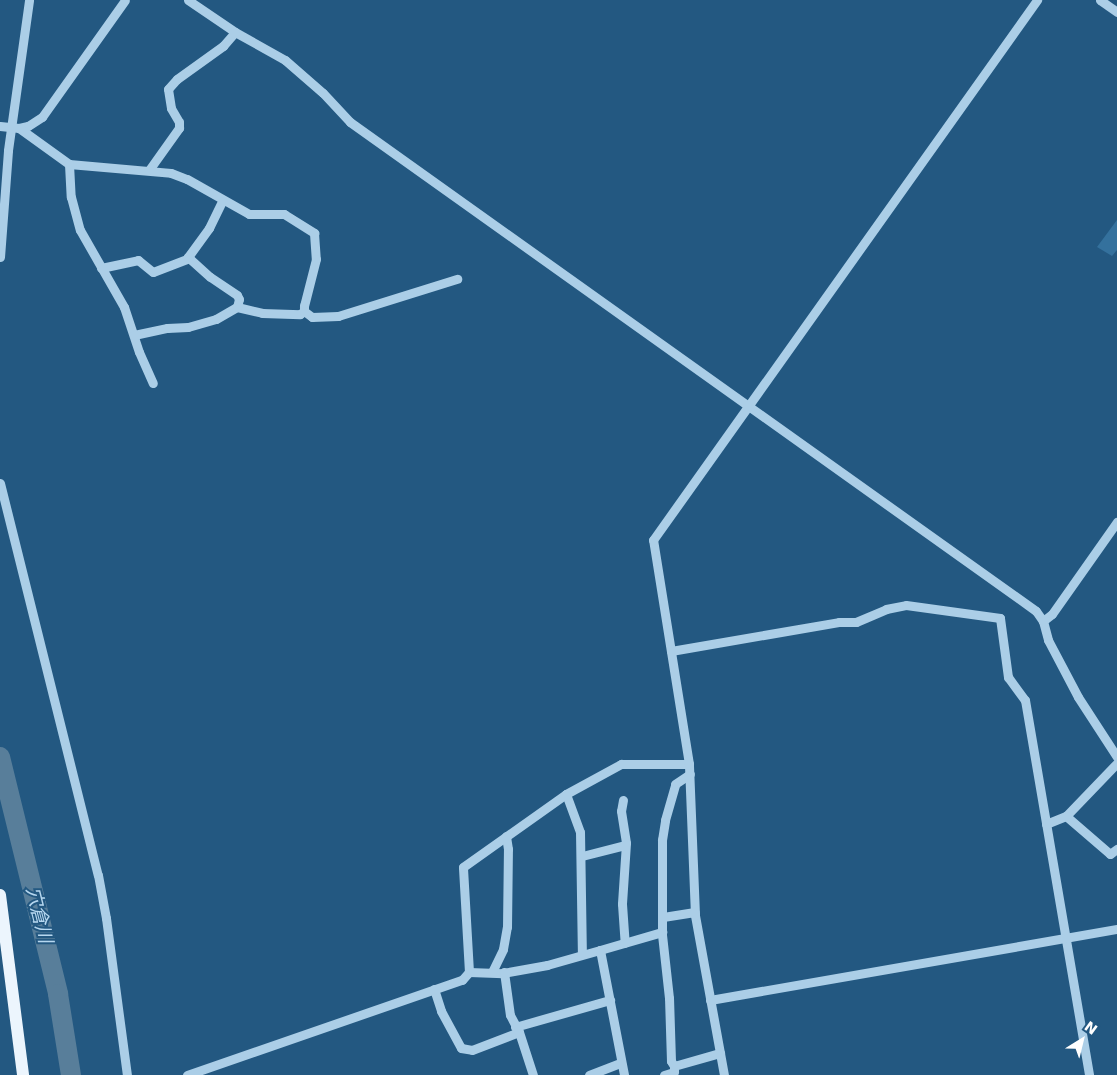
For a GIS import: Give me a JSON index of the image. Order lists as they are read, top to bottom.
{
  "water": ["穴倉川"],
  "north": "top right"
}
